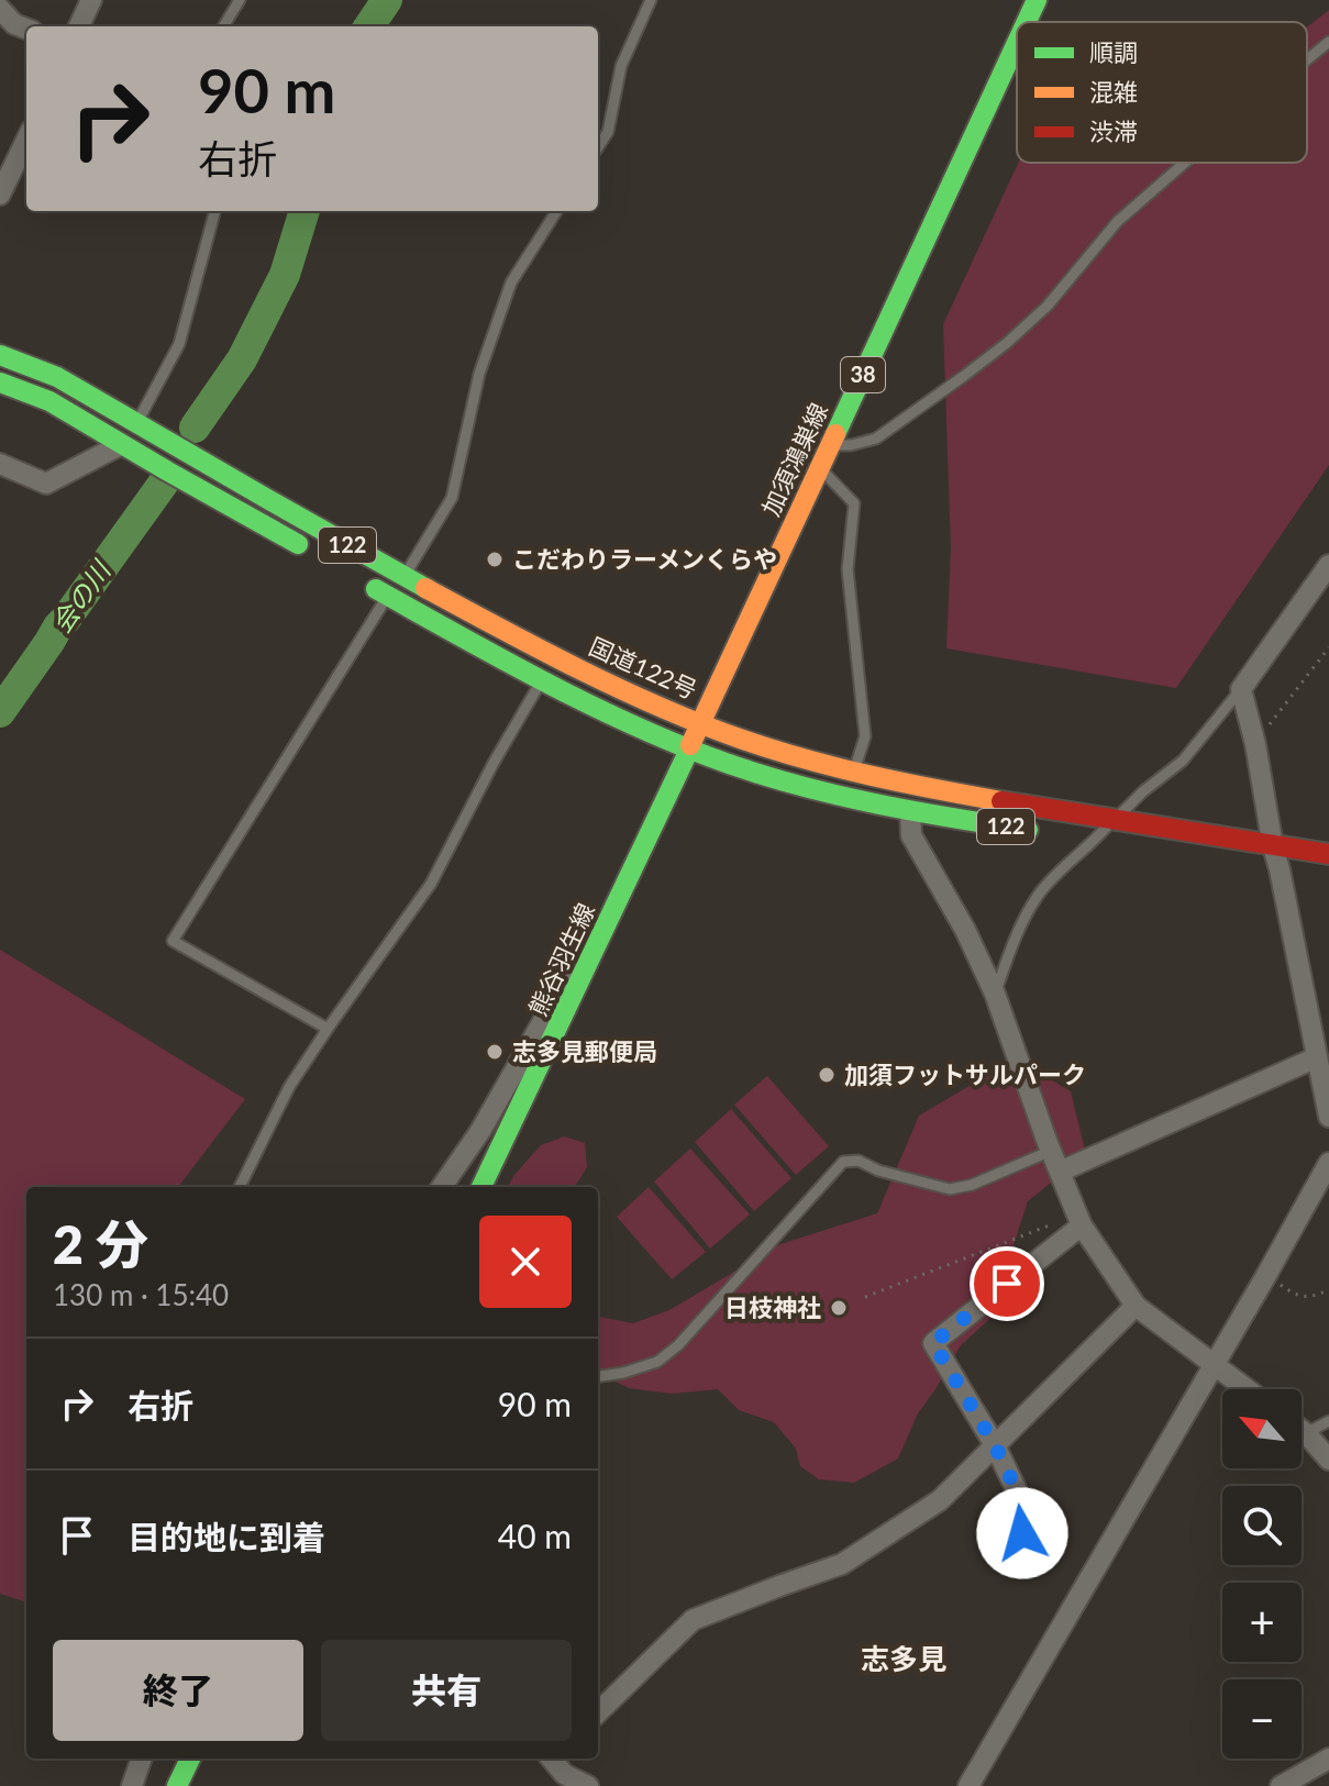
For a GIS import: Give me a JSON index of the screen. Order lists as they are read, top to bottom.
{
  "streets": {
    "main road": [
      "38",
      "加須鴻巣線",
      "122",
      "国道122号",
      "熊谷羽生線"
    ]
  },
  "crossings": [
    ["加須鴻巣線", "122"],
    ["加須鴻巣線", "国道122号"],
    ["加須鴻巣線", "熊谷羽生線"],
    ["122", "熊谷羽生線"]
  ],
  "districts": ["志多見"],
  "water": ["会の川"],
  "places": [
    "こだわりラーメンくらや",
    "志多見郵便局",
    "加須フットサルパーク",
    "日枝神社"
  ],
  "legend": ["順調", "混雑", "渋滞"],
  "north": "top left",
  "page": {
    "turn": ["90 m", "右折"],
    "heading": ["2 分", "130 m · 15:40"],
    "list": [
      {
        "name": "右折",
        "value": "90 m"
      },
      {
        "name": "目的地に到着",
        "value": "40 m"
      }
    ],
    "map_buttons": ["+", "−"],
    "buttons": ["終了", "共有"]
  }
}
